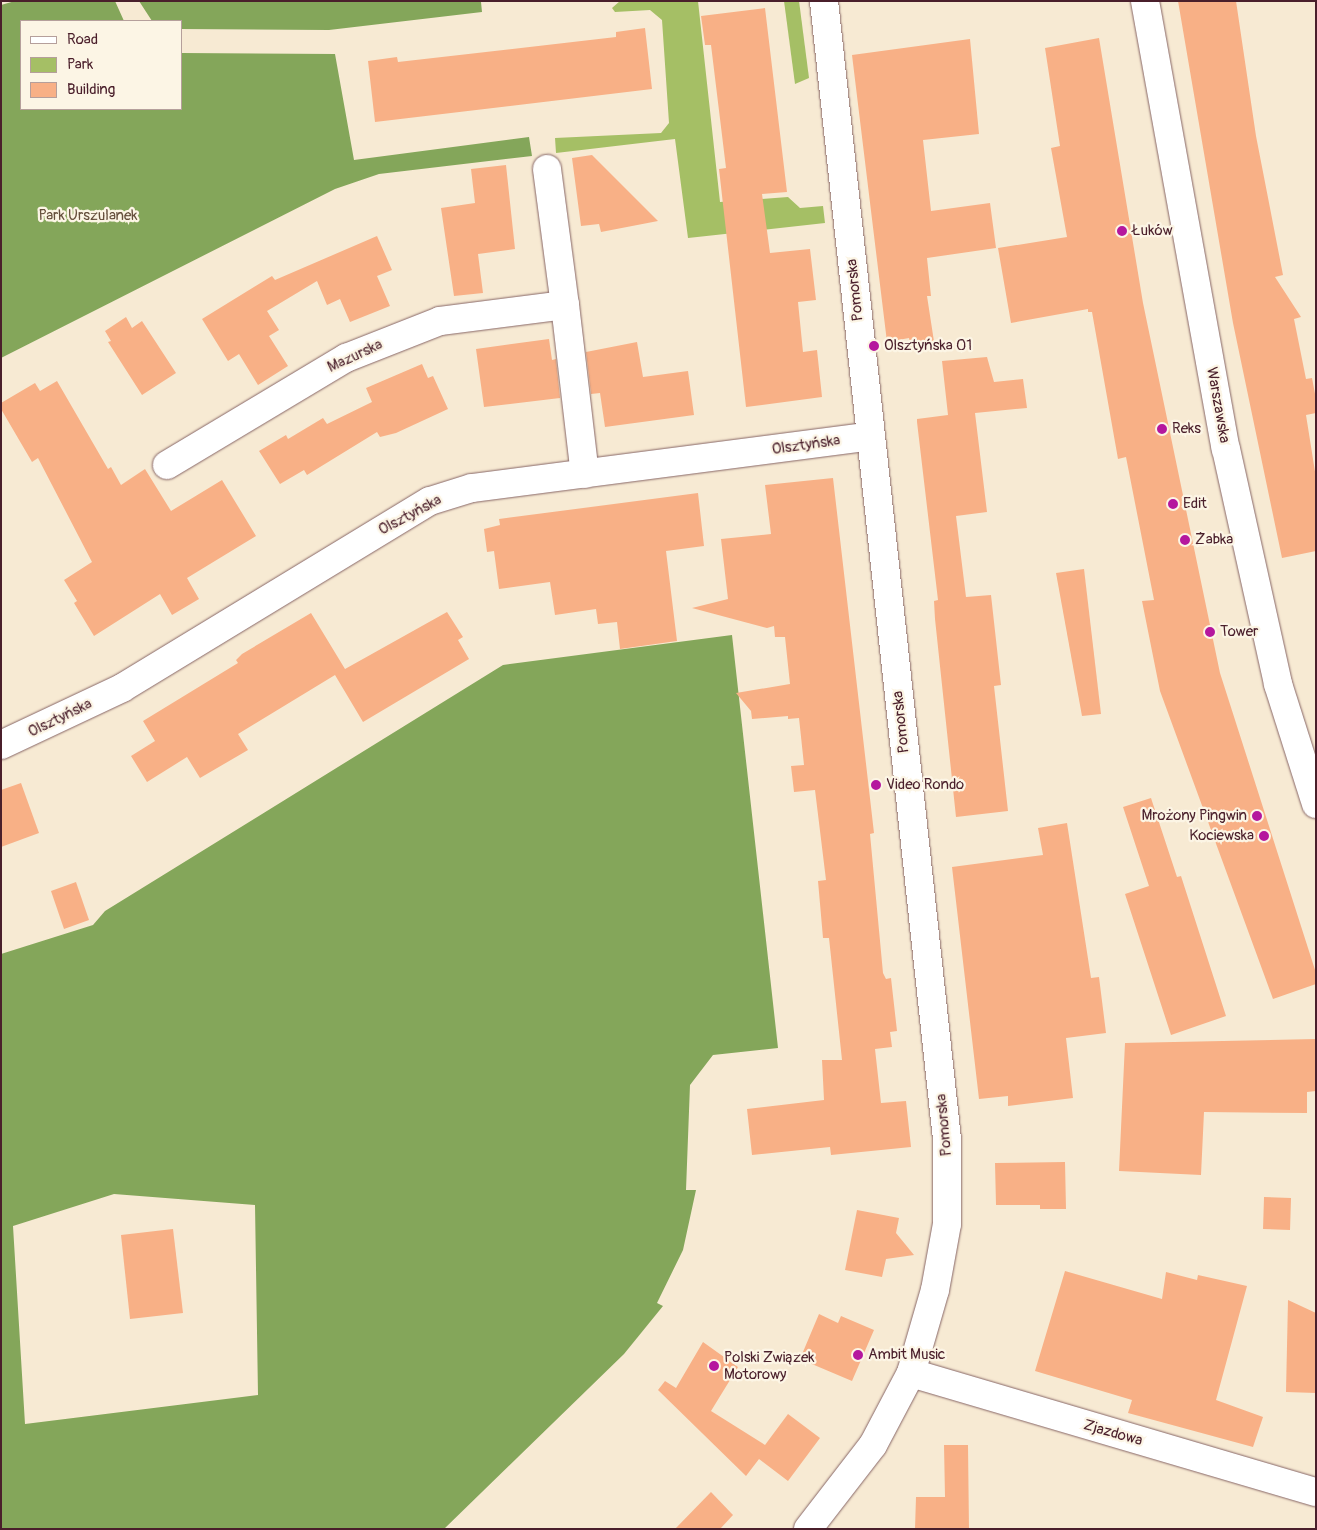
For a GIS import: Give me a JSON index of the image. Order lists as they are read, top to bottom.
{
  "streets": {
    "street": [
      "Pomorska",
      "Mazurska",
      "Warszawska",
      "Olsztyńska",
      "Zjazdowa"
    ]
  },
  "crossings": [
    ["Pomorska", "Olsztyńska"],
    ["Pomorska", "Zjazdowa"]
  ],
  "parks": ["Park Urszulanek"],
  "places": [
    "Łuków",
    "Olsztyńska 01",
    "Reks",
    "Edit",
    "Żabka",
    "Tower",
    "Video Rondo",
    "Mrożony Pingwin",
    "Kociewska",
    "Ambit Music",
    "Polski Związek Motorowy"
  ],
  "legend": ["Road", "Park", "Building"]
}
